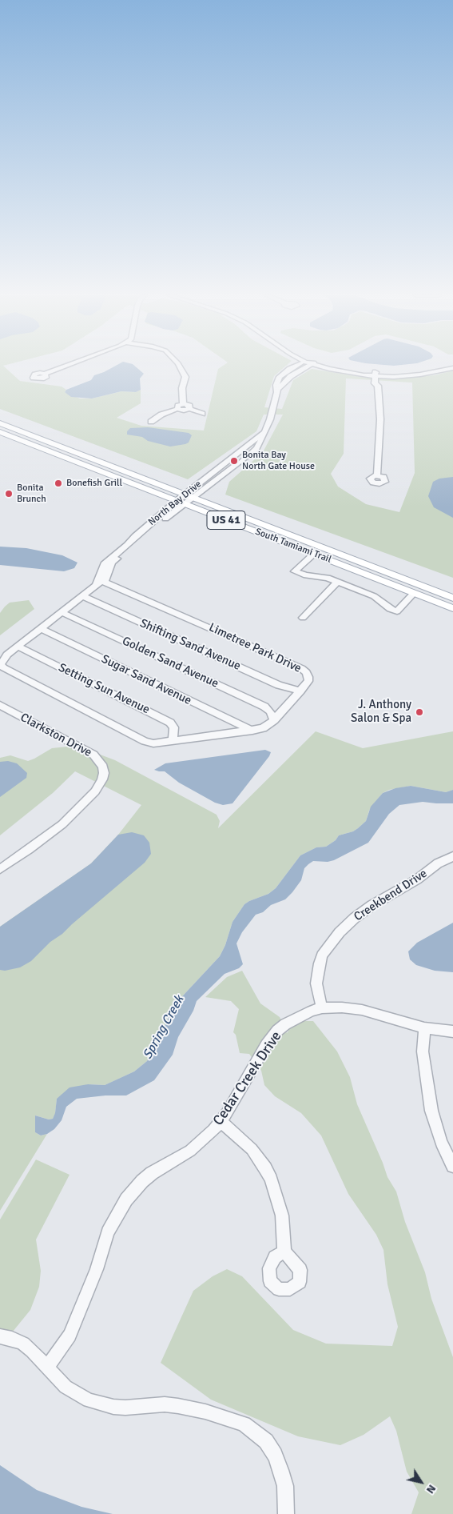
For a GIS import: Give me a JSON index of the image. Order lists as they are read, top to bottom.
{
  "streets": {
    "main road": ["US 41", "South Tamiami Trail"],
    "street": [
      "North Bay Drive",
      "Shifting Sand Avenue",
      "Limetree Park Drive",
      "Golden Sand Avenue",
      "Sugar Sand Avenue",
      "Setting Sun Avenue",
      "Clarkston Drive",
      "Creekbend Drive",
      "Cedar Creek Drive"
    ]
  },
  "crossings": [
    ["North Bay Drive", "South Tamiami Trail"],
    ["North Bay Drive", "Limetree Park Drive"],
    ["Shifting Sand Avenue", "Limetree Park Drive"],
    ["Limetree Park Drive", "Golden Sand Avenue"],
    ["Limetree Park Drive", "Sugar Sand Avenue"],
    ["Limetree Park Drive", "Setting Sun Avenue"],
    ["Creekbend Drive", "Cedar Creek Drive"]
  ],
  "water": ["Spring Creek"],
  "places": [
    "Bonita Bay North Gate House",
    "Bonefish Grill",
    "Bonita Brunch",
    "J. Anthony Salon & Spa"
  ],
  "north": "bottom right"
}
